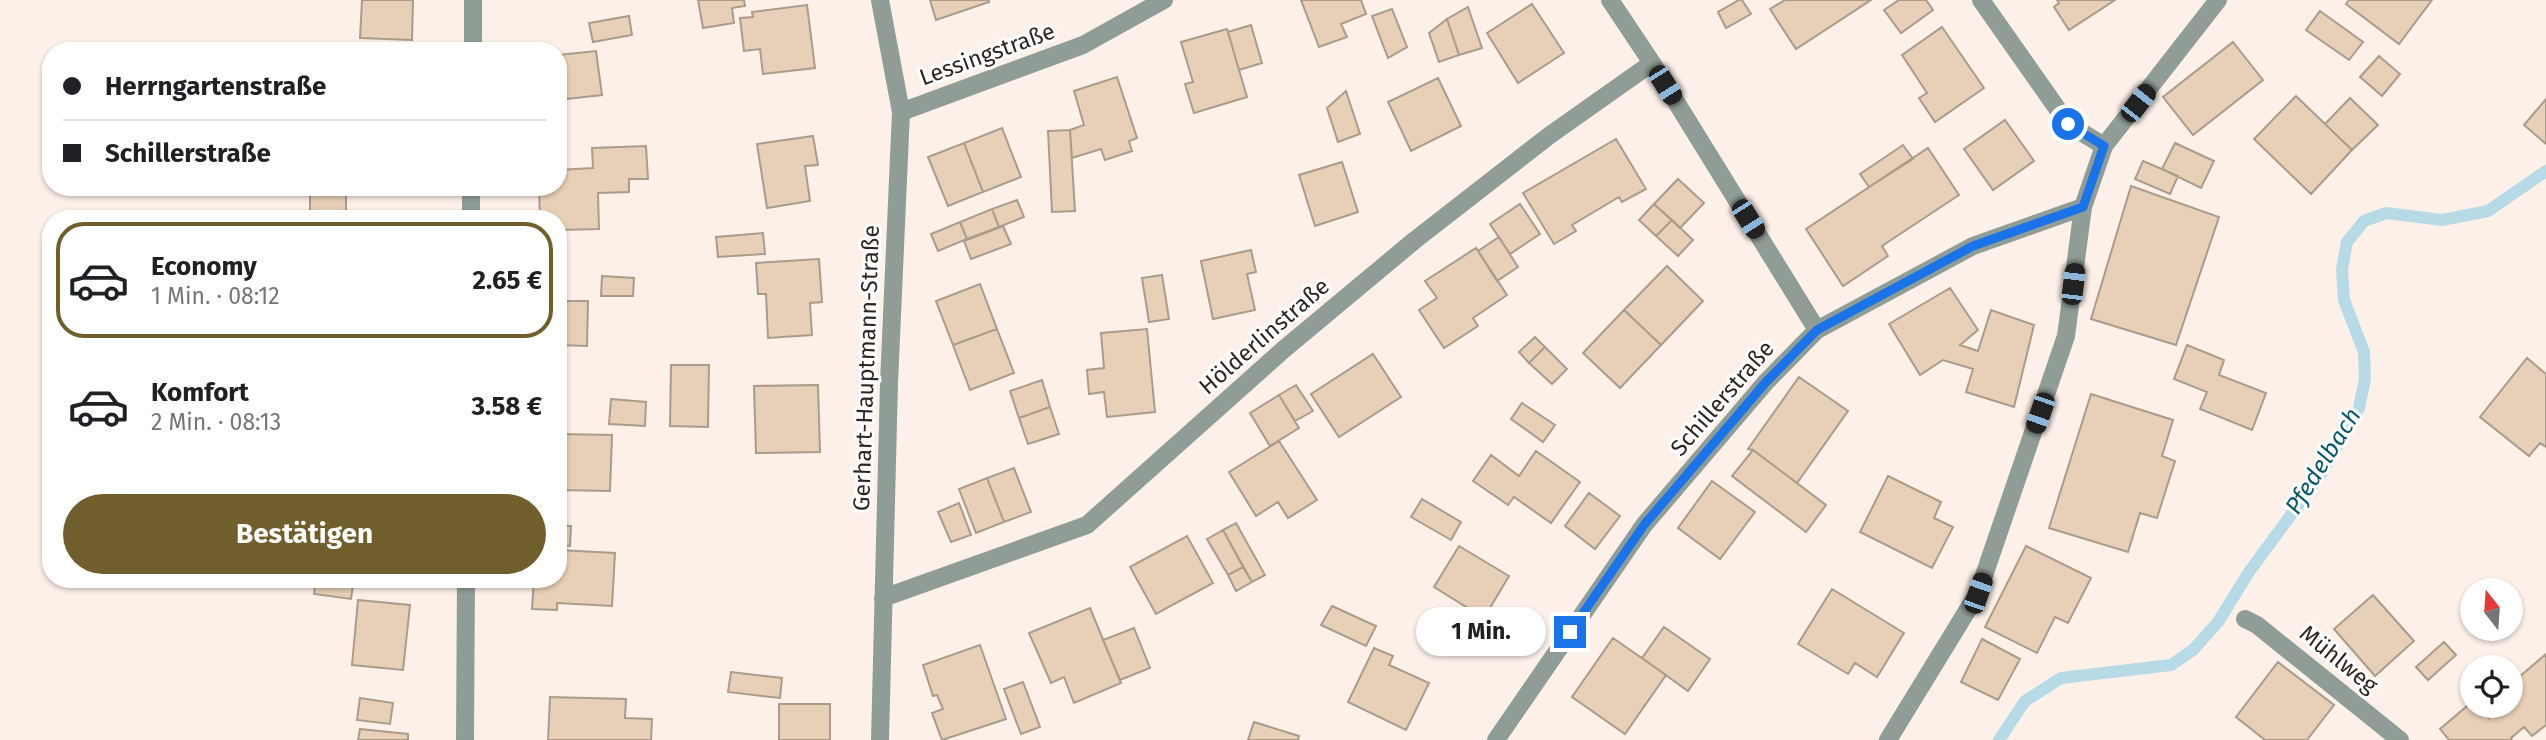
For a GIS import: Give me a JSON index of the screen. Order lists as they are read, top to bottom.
{
  "streets": {
    "street": [
      "Lessingstraße",
      "Hölderlinstraße",
      "Gerhart-Hauptmann-Straße",
      "Schillerstraße",
      "Mühlweg"
    ]
  },
  "crossings": [
    ["Lessingstraße", "Gerhart-Hauptmann-Straße"],
    ["Hölderlinstraße", "Gerhart-Hauptmann-Straße"]
  ],
  "water": ["Pfedelbach"],
  "north": "top",
  "page": {
    "banner": ["Herrngartenstraße", "Schillerstraße"],
    "list": [
      {
        "name": "Economy",
        "note": "1 Min. · 08:12",
        "value": "2.65 €"
      },
      {
        "name": "Komfort",
        "note": "2 Min. · 08:13",
        "value": "3.58 €"
      }
    ],
    "buttons": "Bestätigen",
    "bubble": "1 Min."
  }
}
